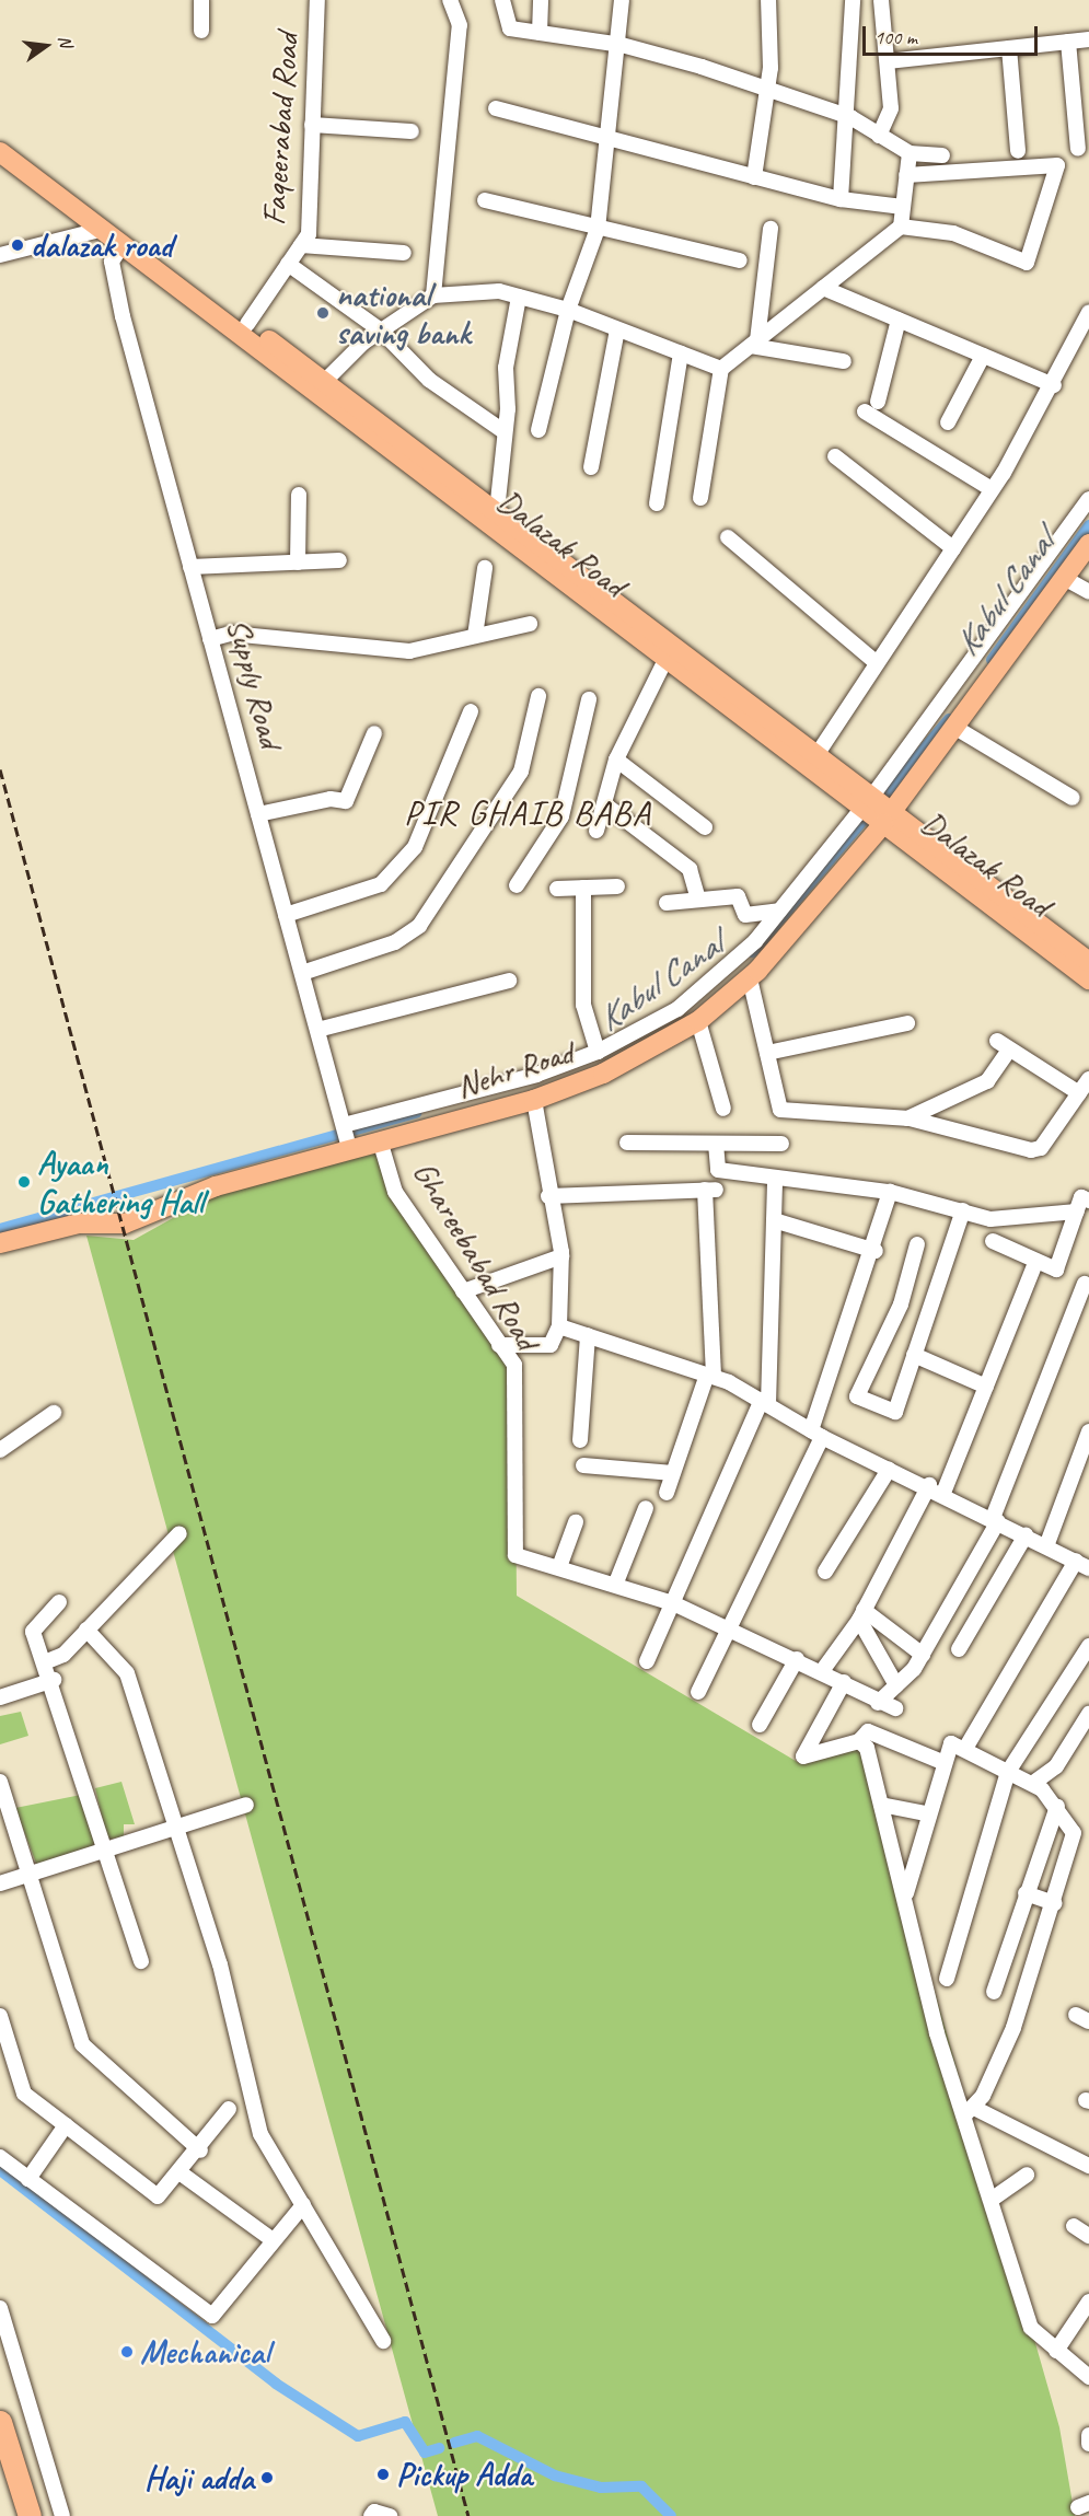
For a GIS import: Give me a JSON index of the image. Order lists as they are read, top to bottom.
{
  "streets": {
    "main road": ["Dalazak Road", "Nehr Road"],
    "street": ["Faqeerabad Road", "Supply Road", "Ghareebabad Road"]
  },
  "crossings": [
    ["Faqeerabad Road", "Dalazak Road"],
    ["Dalazak Road", "Supply Road"],
    ["Dalazak Road", "Nehr Road"],
    ["Supply Road", "Nehr Road"],
    ["Nehr Road", "Ghareebabad Road"]
  ],
  "districts": ["PIR GHAIB BABA"],
  "water": ["Kabul Canal"],
  "places": [
    "dalazak road",
    "national saving bank",
    "Ayaan Gathering Hall",
    "Mechanical",
    "Pickup Adda",
    "Haji adda"
  ],
  "scale_bar": "100 m",
  "north": "right"
}
